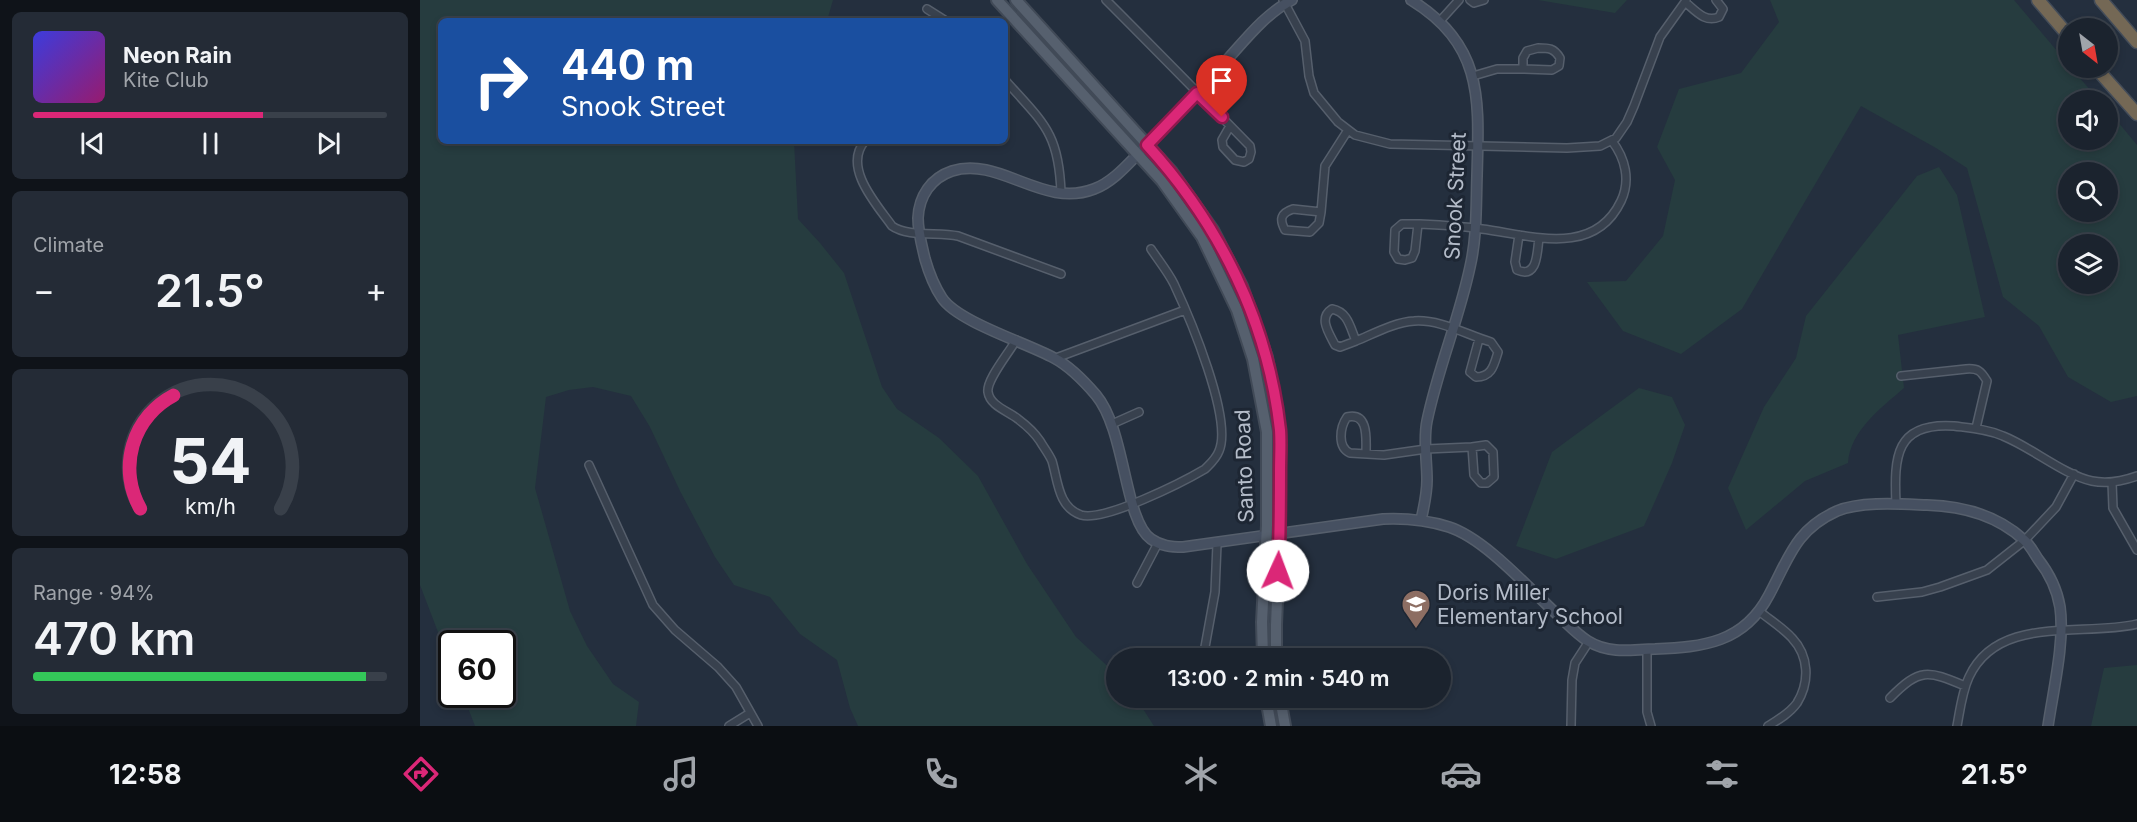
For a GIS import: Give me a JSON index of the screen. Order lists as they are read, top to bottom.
{
  "streets": {
    "main road": ["Santo Road"],
    "street": ["Snook Street"]
  },
  "places": {
    "school or university": ["Doris Miller Elementary School"]
  },
  "north": "bottom right",
  "page": {
    "turn": ["440 m", "Snook Street"],
    "song": ["Neon Rain", "Kite Club"],
    "tile": [
      "Climate",
      ["Range · 94%", "470 km"]
    ],
    "heat": ["−", "21.5°", "+"],
    "limit": "60",
    "trip": "13:00 · 2 min · 540 m",
    "tabs": ["12:58", "21.5°"],
    "gauge": ["54", "km/h"]
  }
}
